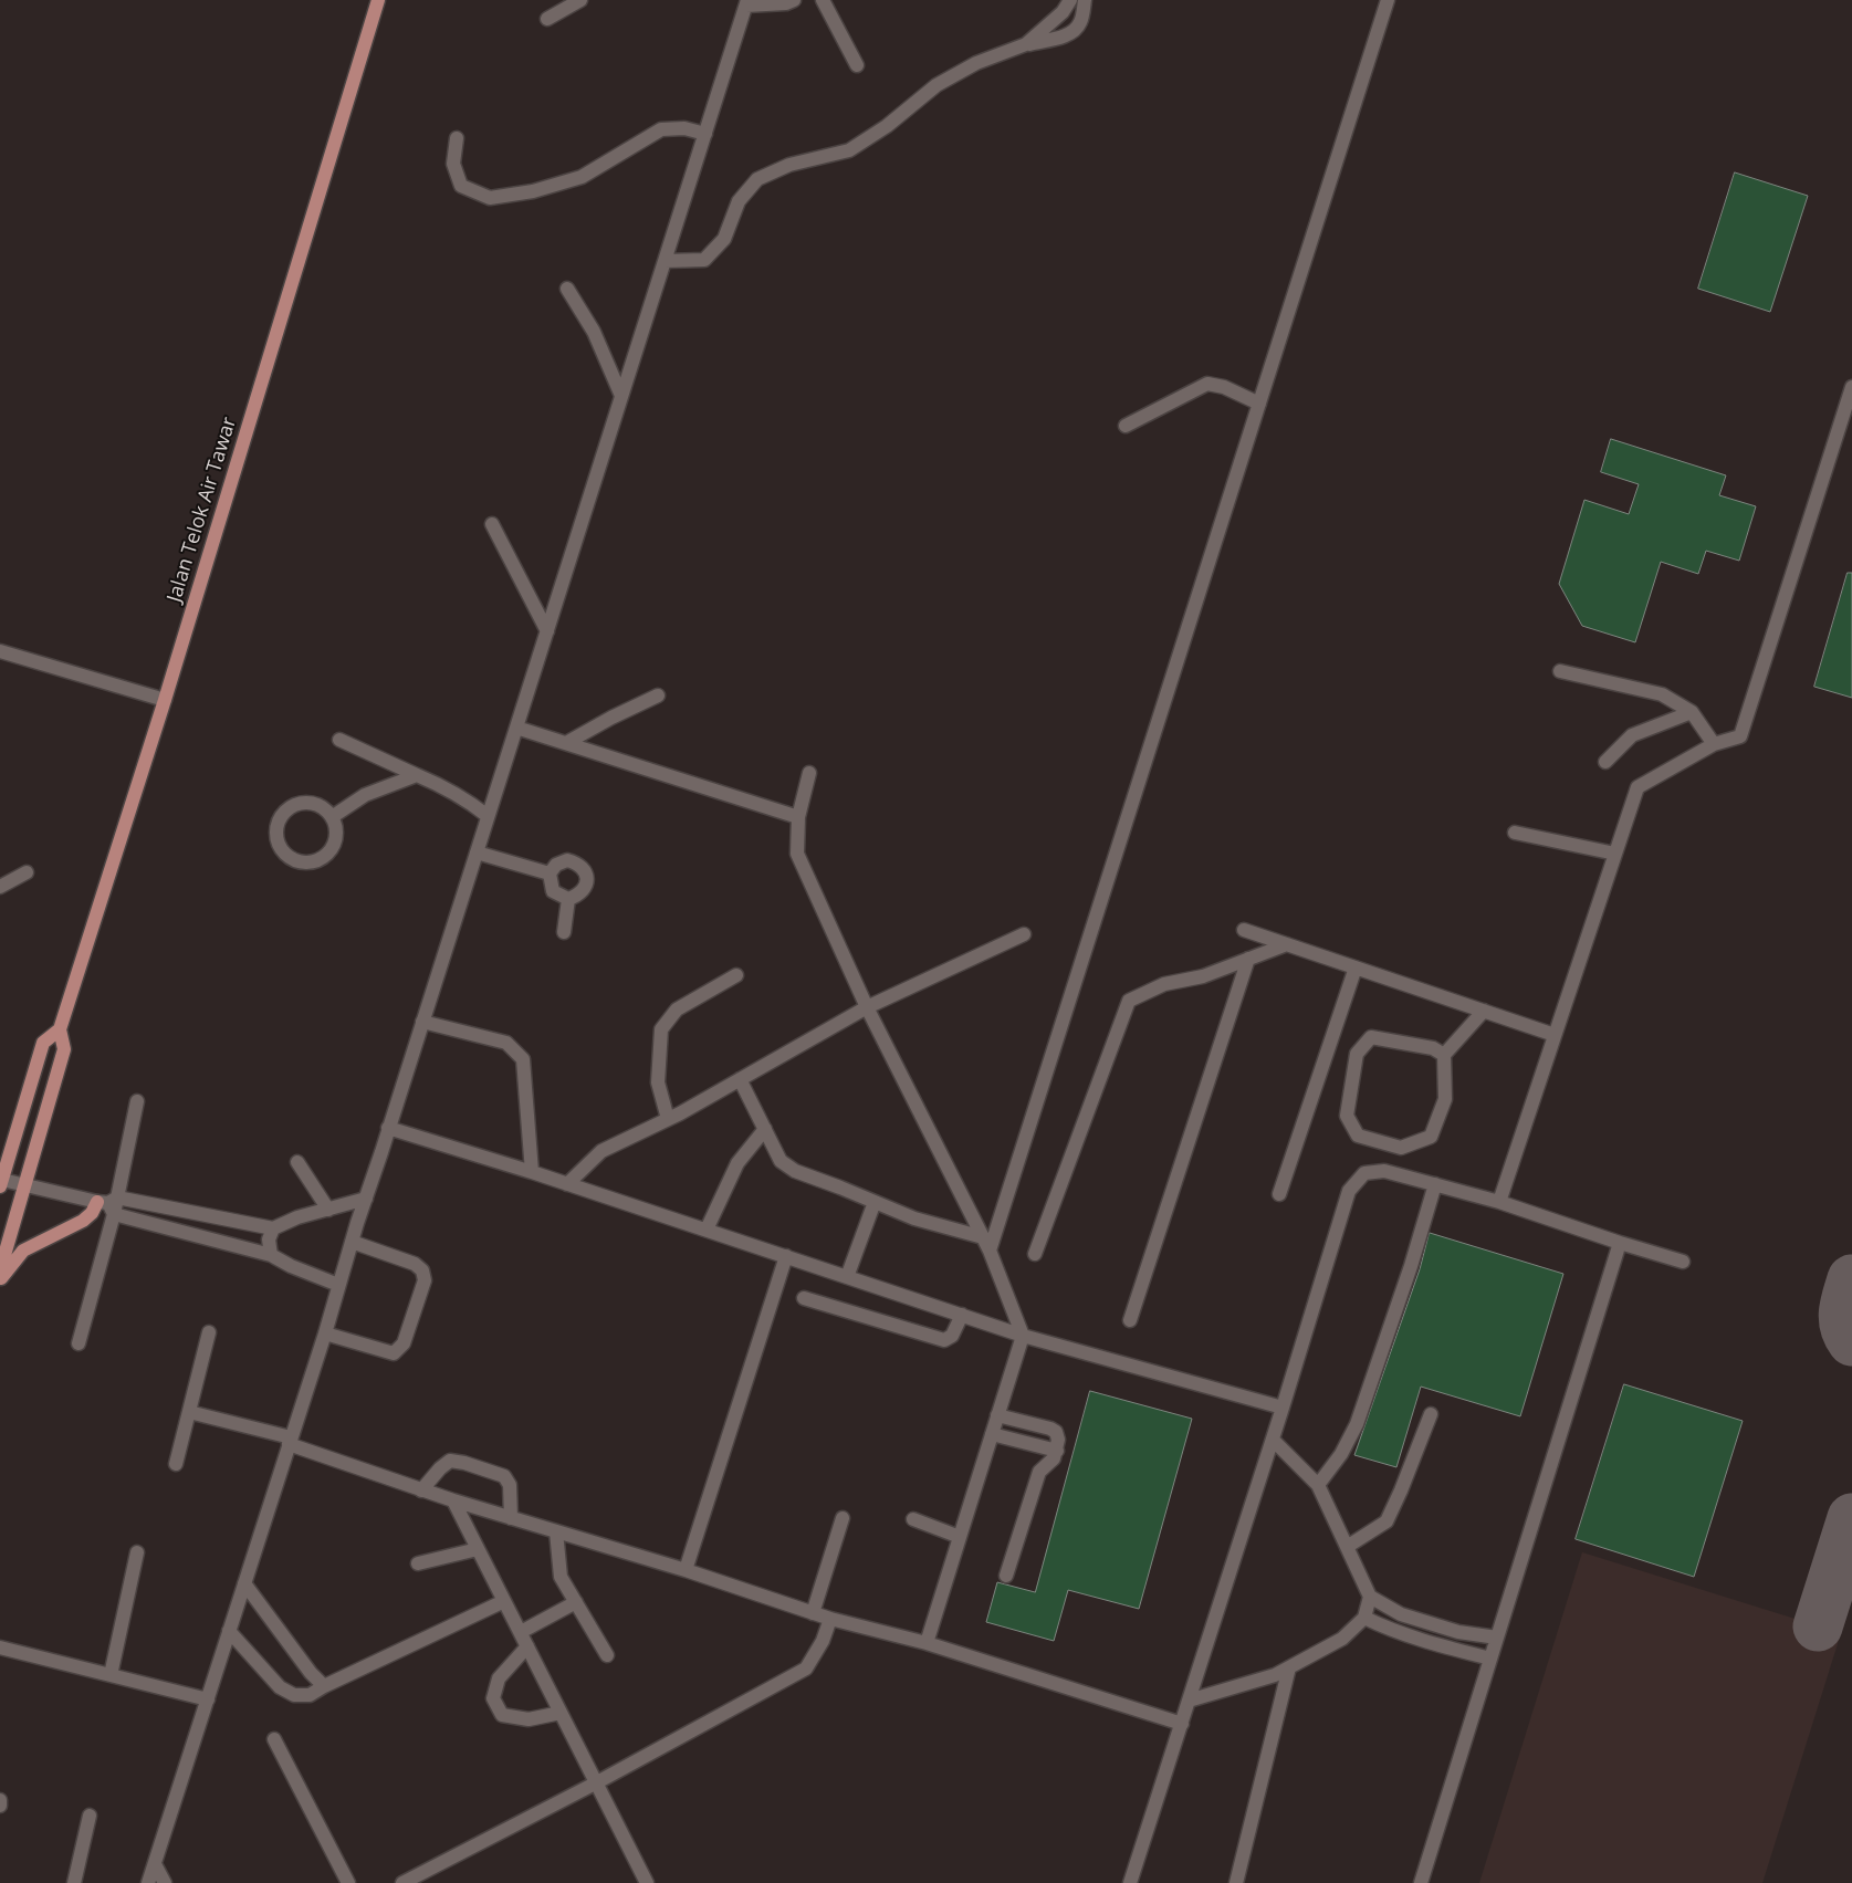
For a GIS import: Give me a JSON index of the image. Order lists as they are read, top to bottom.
{
  "streets": {
    "main road": ["Jalan Telok Air Tawar"]
  }
}
